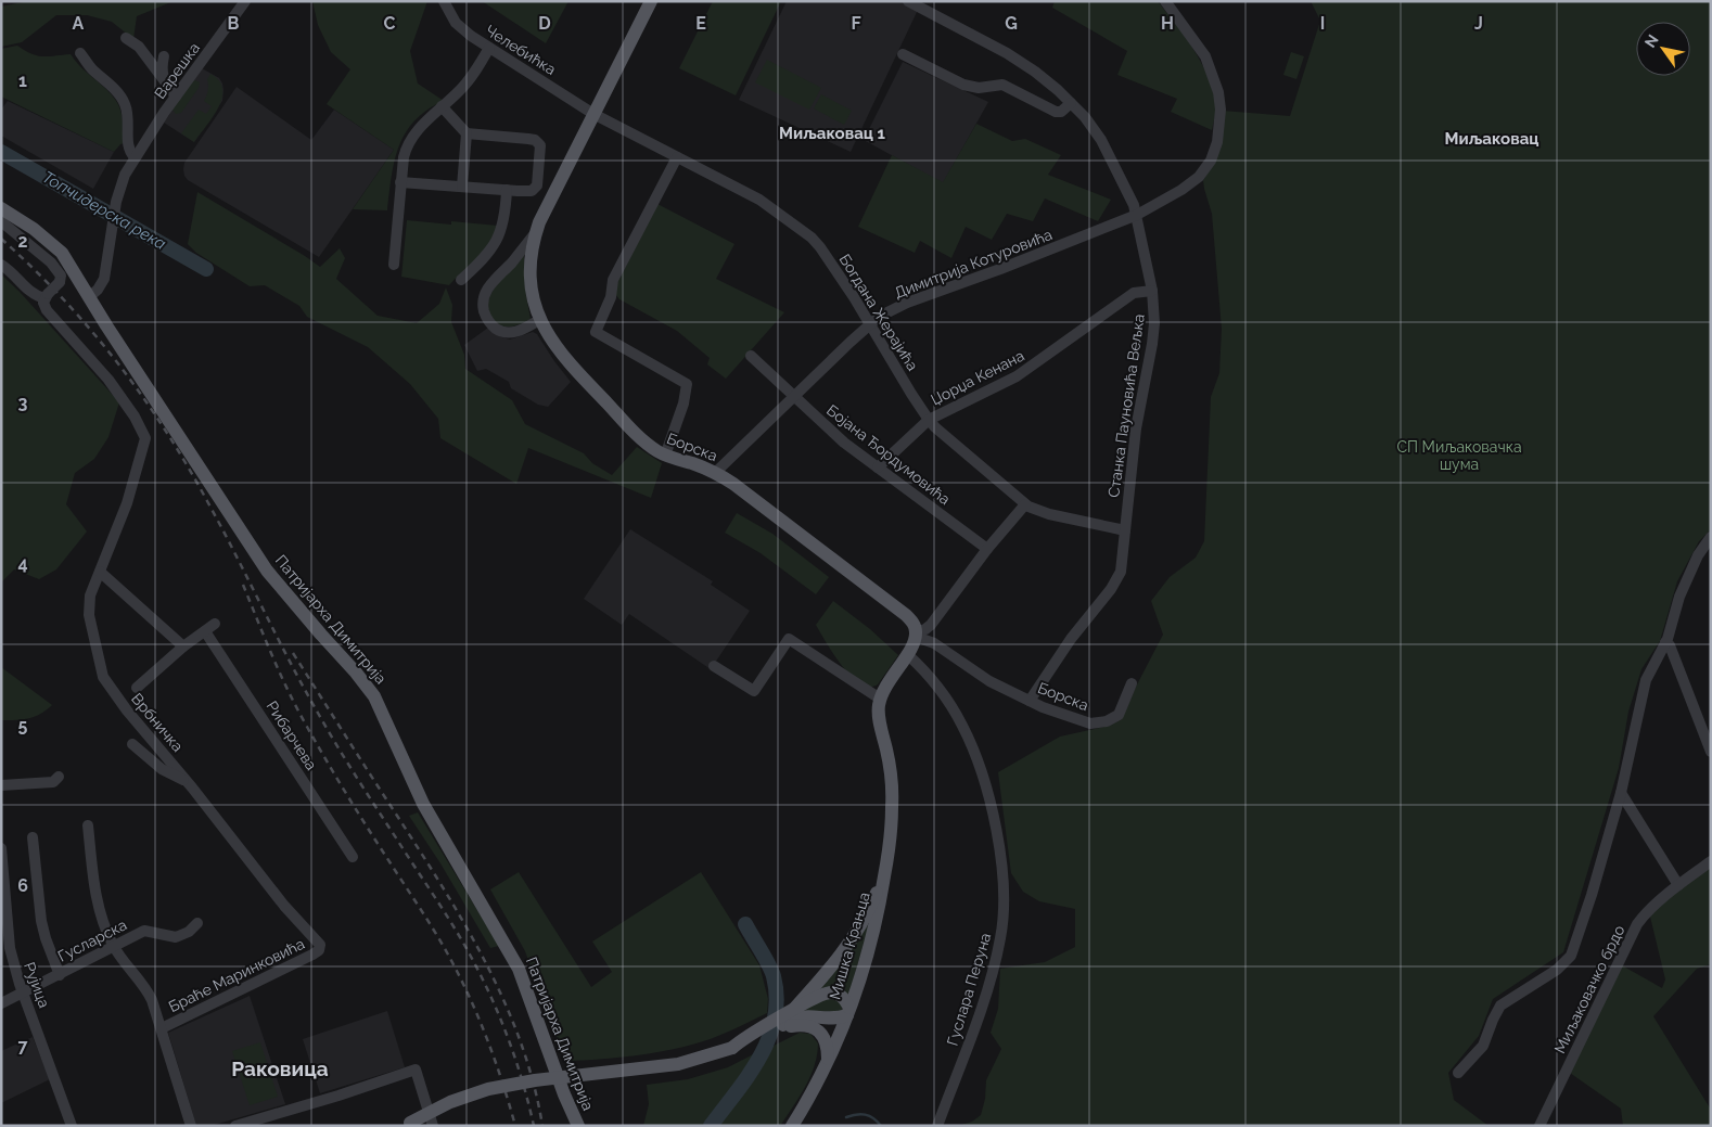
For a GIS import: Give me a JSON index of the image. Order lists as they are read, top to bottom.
{
  "streets": {
    "main road": ["Борска", "Патријарха Димитрија", "Мишка Крањца"],
    "street": [
      "Челебићка",
      "Варешка",
      "Димитрија Котуровића",
      "Богдана Жерајића",
      "Џорџа Кенана",
      "Станка Пауновића Вељка",
      "Бојана Ђордумовића",
      "Врбничка",
      "Рибарчева",
      "Гусларска",
      "Браће Маринковића",
      "Рујица",
      "Гуслара Перуна",
      "Миљаковачко брдо"
    ]
  },
  "crossings": [
    ["Челебићка", "Богдана Жерајића"],
    ["Челебићка", "Борска"],
    ["Варешка", "Патријарха Димитрија"],
    ["Димитрија Котуровића", "Богдана Жерајића"],
    ["Димитрија Котуровића", "Станка Пауновића Вељка"],
    ["Димитрија Котуровића", "Борска"],
    ["Димитрија Котуровића", "Бојана Ђордумовића"],
    ["Богдана Жерајића", "Џорџа Кенана"],
    ["Богдана Жерајића", "Станка Пауновића Вељка"],
    ["Богдана Жерајића", "Борска"],
    ["Богдана Жерајића", "Мишка Крањца"],
    ["Џорџа Кенана", "Станка Пауновића Вељка"],
    ["Џорџа Кенана", "Бојана Ђордумовића"],
    ["Станка Пауновића Вељка", "Борска"],
    ["Борска", "Мишка Крањца"],
    ["Бојана Ђордумовића", "Мишка Крањца"],
    ["Врбничка", "Браће Маринковића"],
    ["Гусларска", "Рујица"],
    ["Мишка Крањца", "Гуслара Перуна"]
  ],
  "districts": ["Миљаковац 1", "Миљаковац", "Раковица"],
  "water": ["Топчидерска река"],
  "parks": ["СП Миљаковачка шума"],
  "north": "top left",
  "grid": {
    "columns": [
      "A",
      "B",
      "C",
      "D",
      "E",
      "F",
      "G",
      "H",
      "I",
      "J"
    ],
    "rows": [
      "1",
      "2",
      "3",
      "4",
      "5",
      "6",
      "7"
    ]
  }
}
